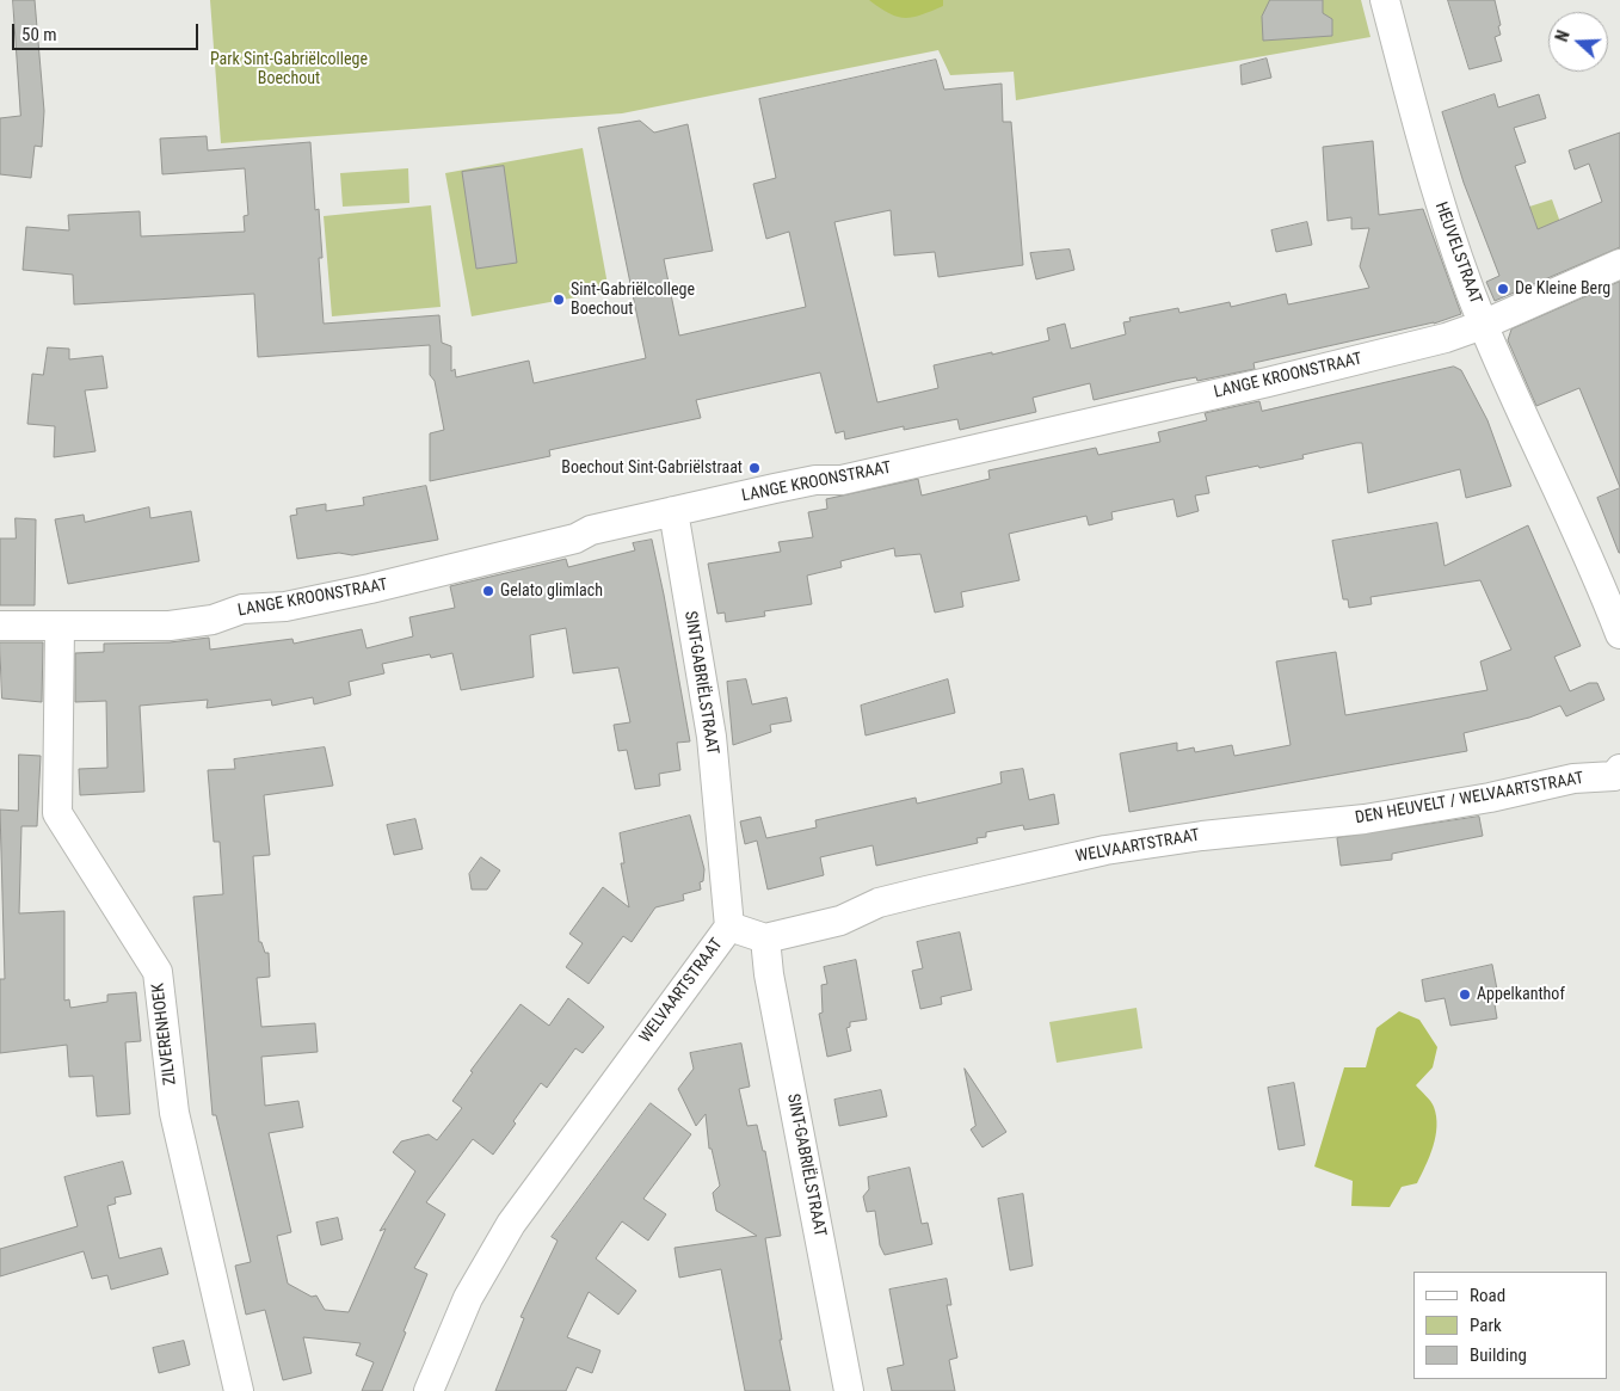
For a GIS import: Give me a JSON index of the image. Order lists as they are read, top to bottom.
{
  "streets": {
    "street": [
      "HEUVELSTRAAT",
      "LANGE KROONSTRAAT",
      "SINT-GABRIËLSTRAAT",
      "DEN HEUVELT / WELVAARTSTRAAT",
      "WELVAARTSTRAAT",
      "ZILVERENHOEK"
    ]
  },
  "crossings": [
    ["HEUVELSTRAAT", "LANGE KROONSTRAAT"],
    ["LANGE KROONSTRAAT", "SINT-GABRIËLSTRAAT"],
    ["LANGE KROONSTRAAT", "ZILVERENHOEK"],
    ["SINT-GABRIËLSTRAAT", "WELVAARTSTRAAT"],
    ["DEN HEUVELT / WELVAARTSTRAAT", "WELVAARTSTRAAT"]
  ],
  "parks": ["Park Sint-Gabriëlcollege Boechout"],
  "places": [
    "De Kleine Berg",
    "Sint-Gabriëlcollege Boechout",
    "Boechout Sint-Gabriëlstraat",
    "Gelato glimlach",
    "Appelkanthof"
  ],
  "legend": ["Road", "Park", "Building"],
  "scale_bar": "50 m",
  "north": "left"
}
